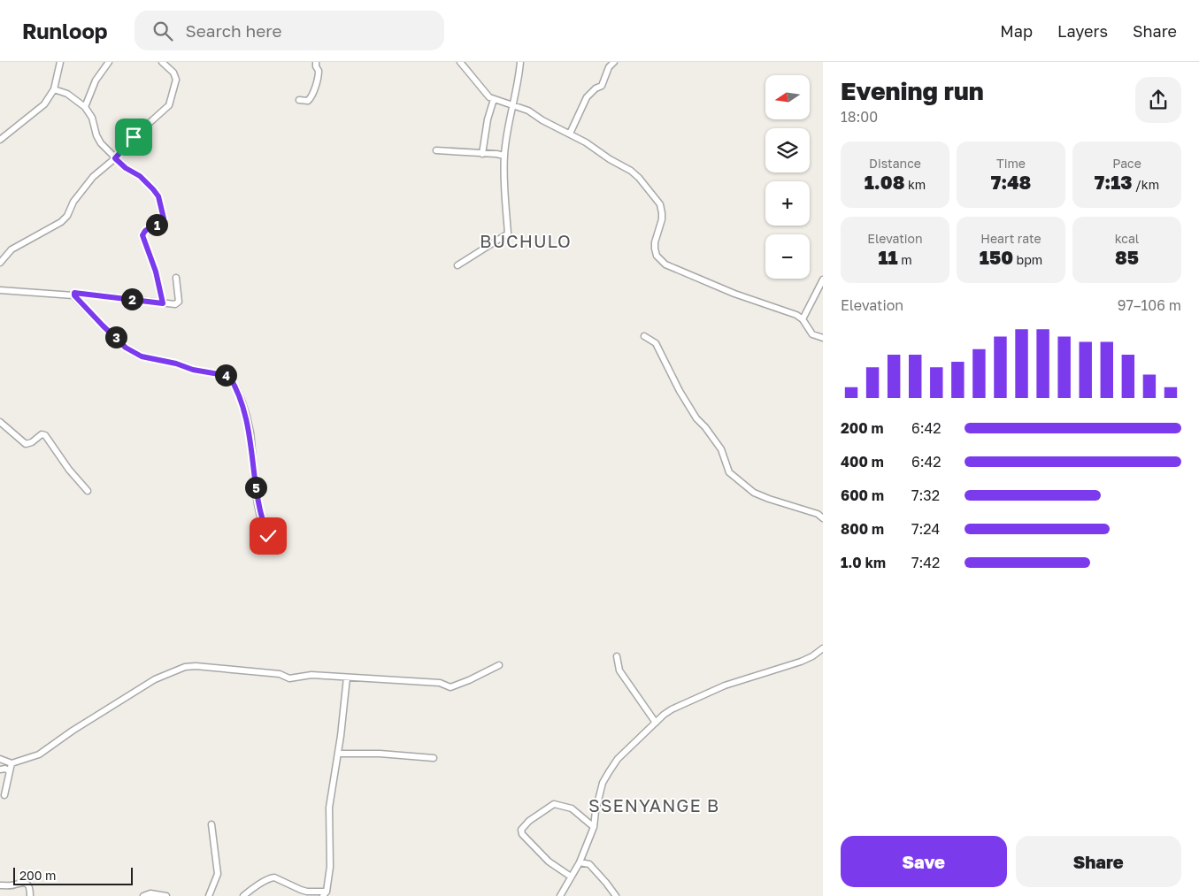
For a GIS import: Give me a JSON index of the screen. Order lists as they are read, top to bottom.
{
  "districts": ["BUCHULO", "SSENYANGE B"],
  "scale_bar": "200 m",
  "north": "left",
  "page": {
    "header": "Runloop",
    "search": "Search here",
    "nav": ["Map", "Layers", "Share"],
    "heading": ["Evening run", "18:00"],
    "map_buttons": ["+", "−"],
    "stats": [
      ["Distance", "1.08 km"],
      ["Time", "7:48"],
      ["Pace", "7:13 /km"],
      ["Elevation", "11 m"],
      ["Heart rate", "150 bpm"],
      ["kcal", "85"]
    ],
    "pins": [
      "1",
      "2",
      "3",
      "4",
      "5"
    ],
    "chart": ["Elevation", "97–106 m"],
    "list": [
      {
        "name": "200 m",
        "note": "6:42"
      },
      {
        "name": "400 m",
        "note": "6:42"
      },
      {
        "name": "600 m",
        "note": "7:32"
      },
      {
        "name": "800 m",
        "note": "7:24"
      },
      {
        "name": "1.0 km",
        "note": "7:42"
      }
    ],
    "buttons": ["Save", "Share"],
    "scale": "200 m"
  }
}
